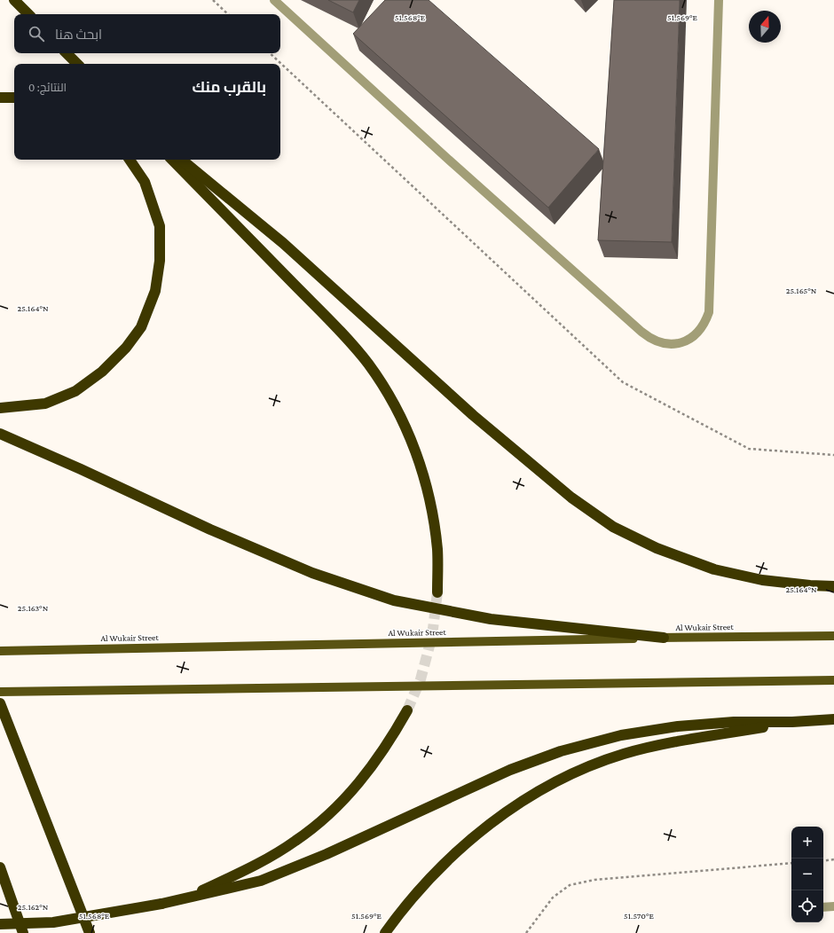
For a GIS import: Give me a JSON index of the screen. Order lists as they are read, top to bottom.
{
  "streets": {
    "main road": ["Al Wukair Street"]
  },
  "north": "top",
  "page": {
    "search": "ابحث هنا",
    "heading": ["بالقرب منك", "النتائج: 0"],
    "map_buttons": ["+", "−"]
  },
  "coordinates": [
    "51.568°E",
    "51.569°E",
    "25.165°N",
    "25.164°N",
    "25.163°N",
    "25.162°N",
    "51.570°E"
  ]
}
